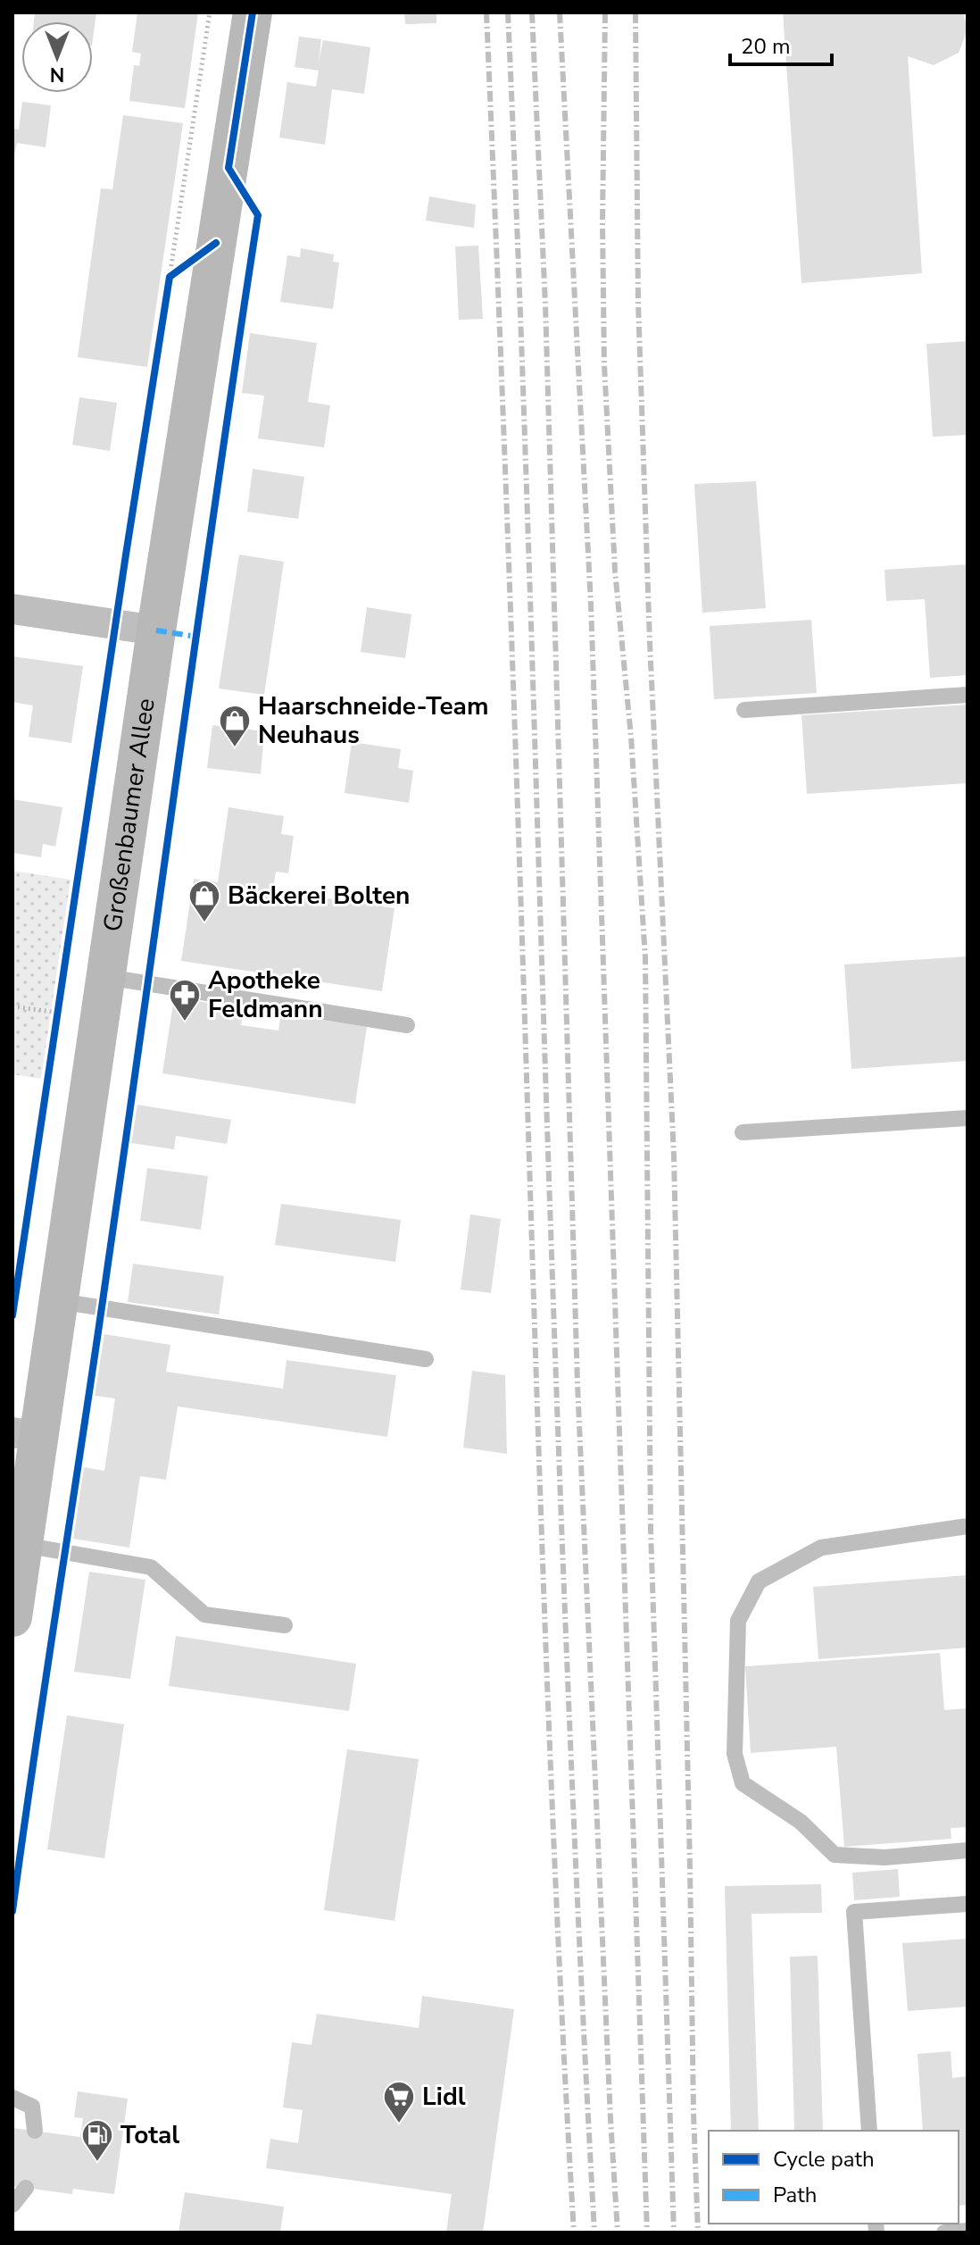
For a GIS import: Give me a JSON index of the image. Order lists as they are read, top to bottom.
{
  "streets": {
    "main road": ["Großenbaumer Allee"]
  },
  "places": {
    "shop": ["Haarschneide-Team Neuhaus", "Bäckerei Bolten"],
    "pharmacy": ["Apotheke Feldmann"],
    "supermarket": ["Lidl"],
    "fuel station": ["Total"]
  },
  "legend": ["Cycle path", "Path"],
  "scale_bar": "20 m",
  "north": "bottom"
}
